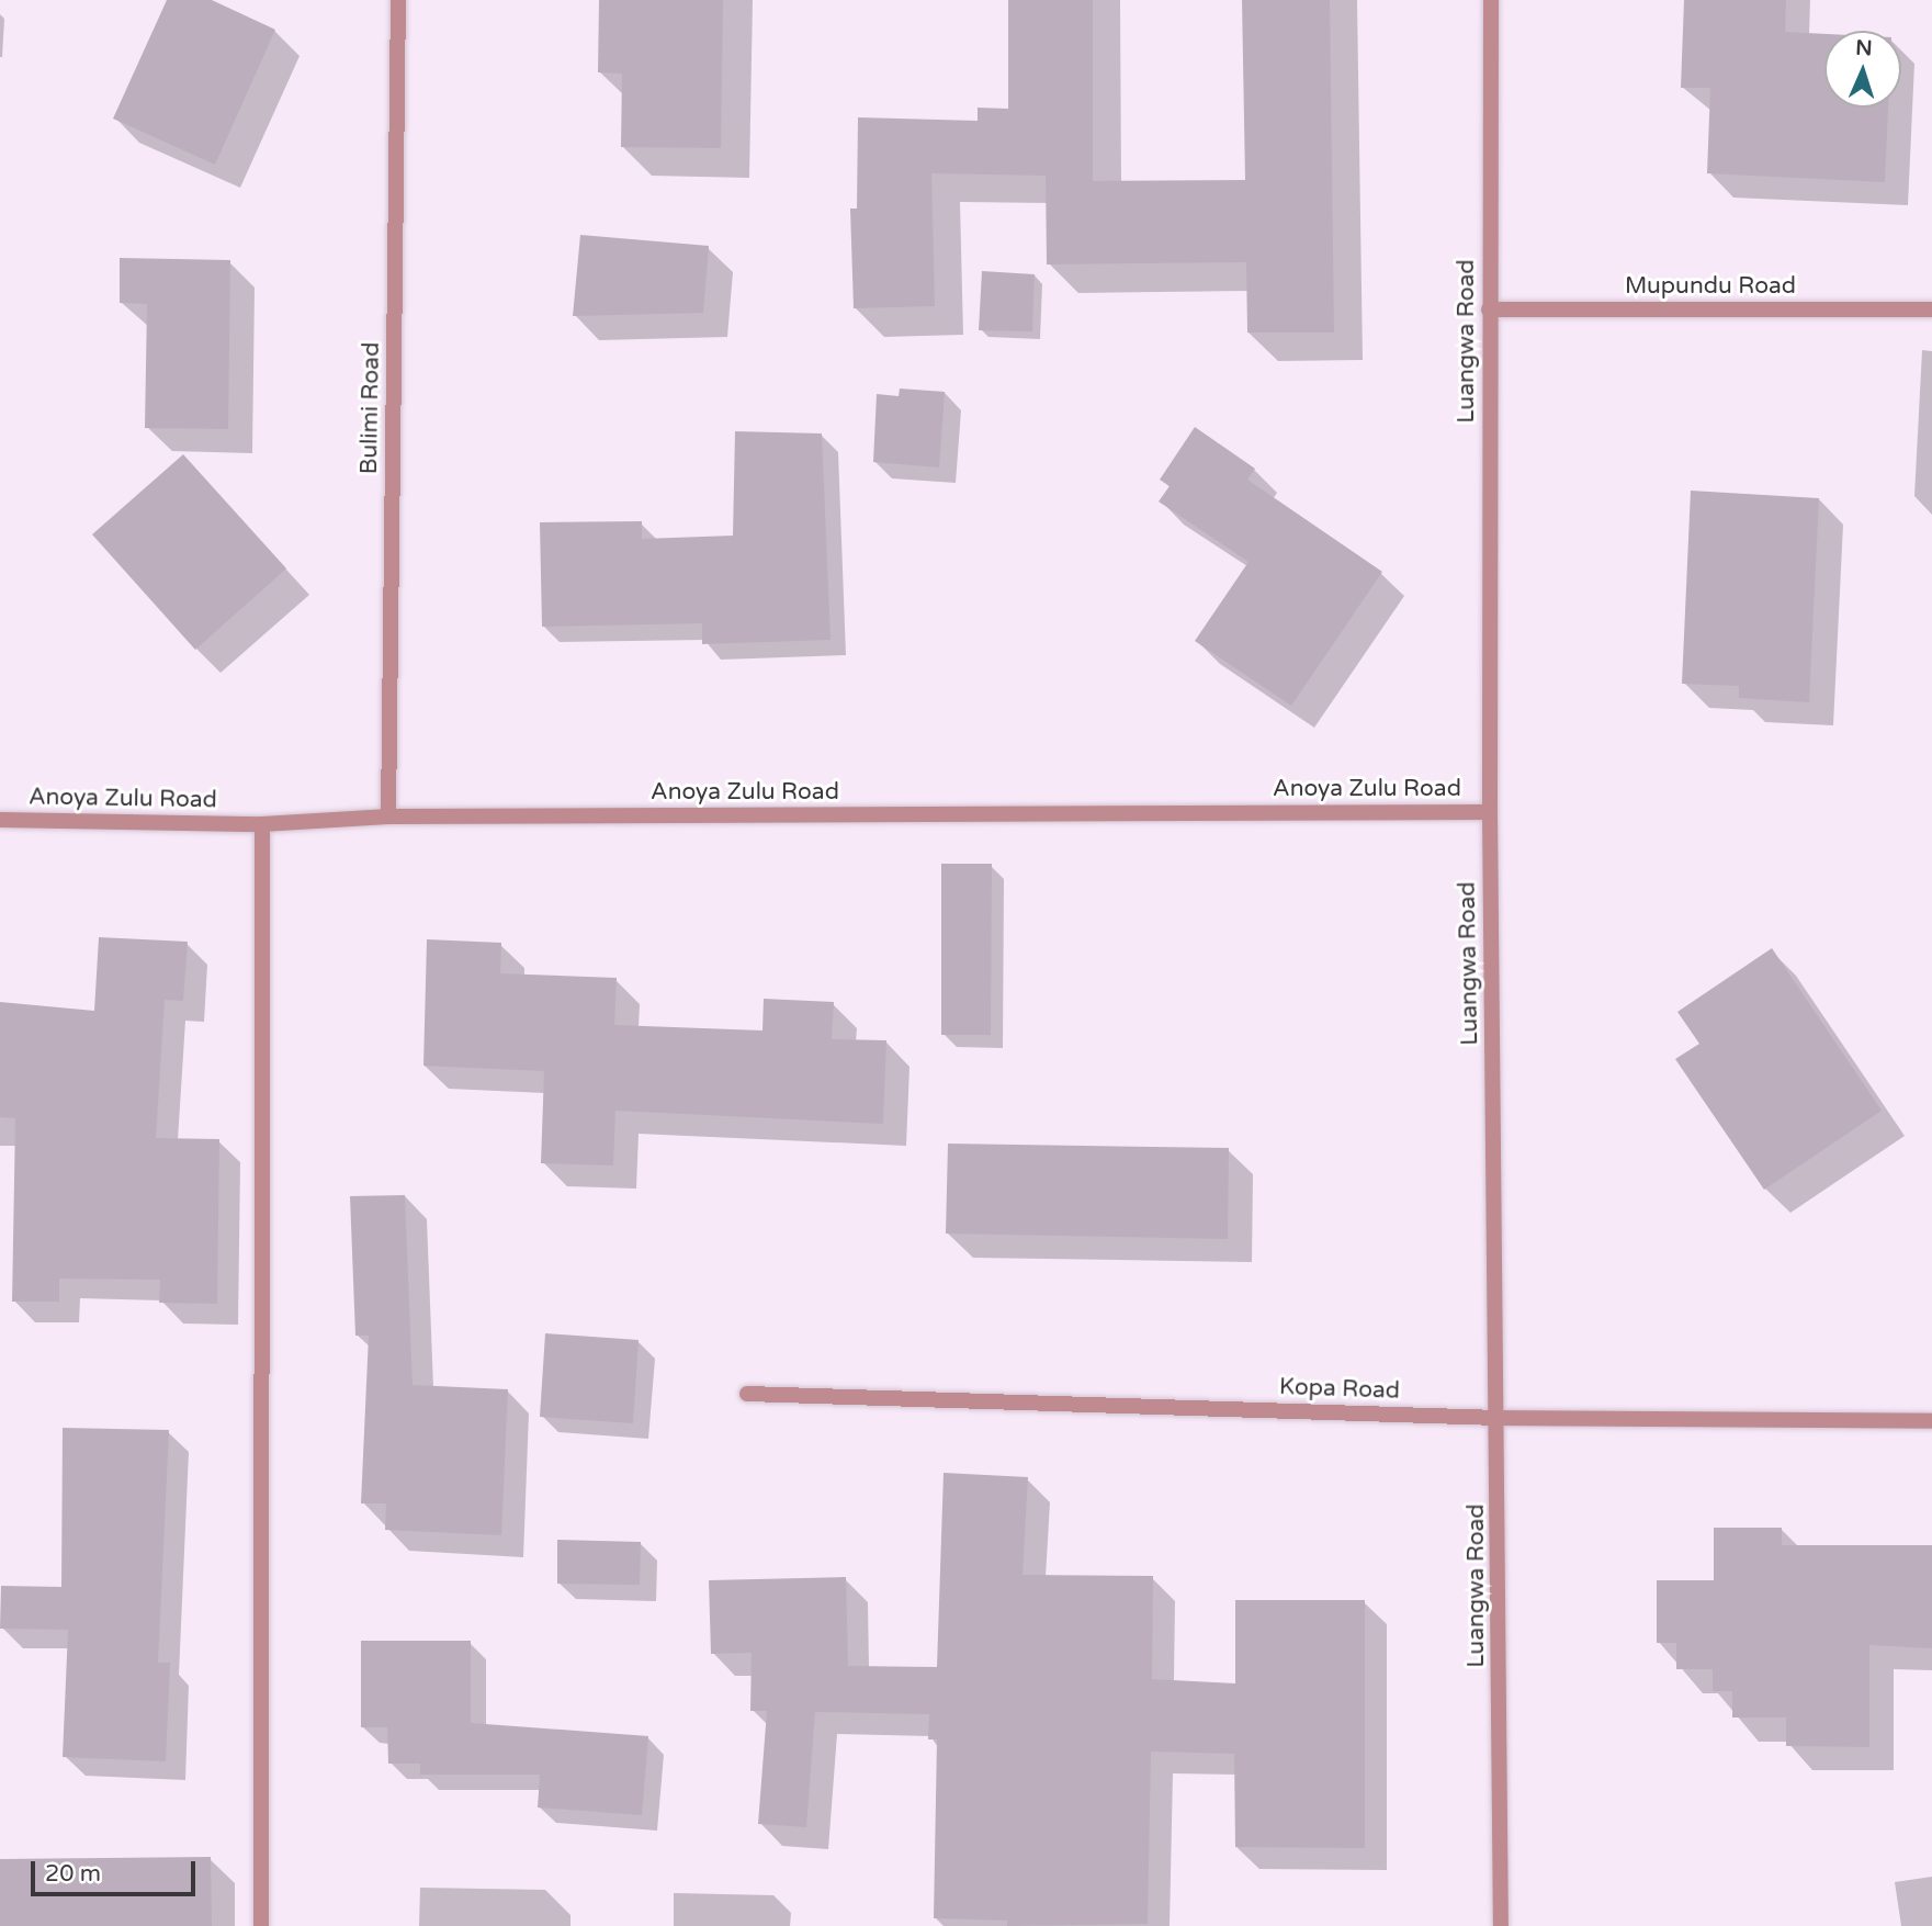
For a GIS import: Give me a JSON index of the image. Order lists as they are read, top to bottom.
{
  "streets": {
    "street": [
      "Mupundu Road",
      "Luangwa Road",
      "Bulimi Road",
      "Anoya Zulu Road",
      "Kopa Road"
    ]
  },
  "crossings": [
    ["Mupundu Road", "Luangwa Road"],
    ["Luangwa Road", "Anoya Zulu Road"],
    ["Luangwa Road", "Kopa Road"],
    ["Bulimi Road", "Anoya Zulu Road"]
  ],
  "scale_bar": "20 m",
  "north": "top"
}
